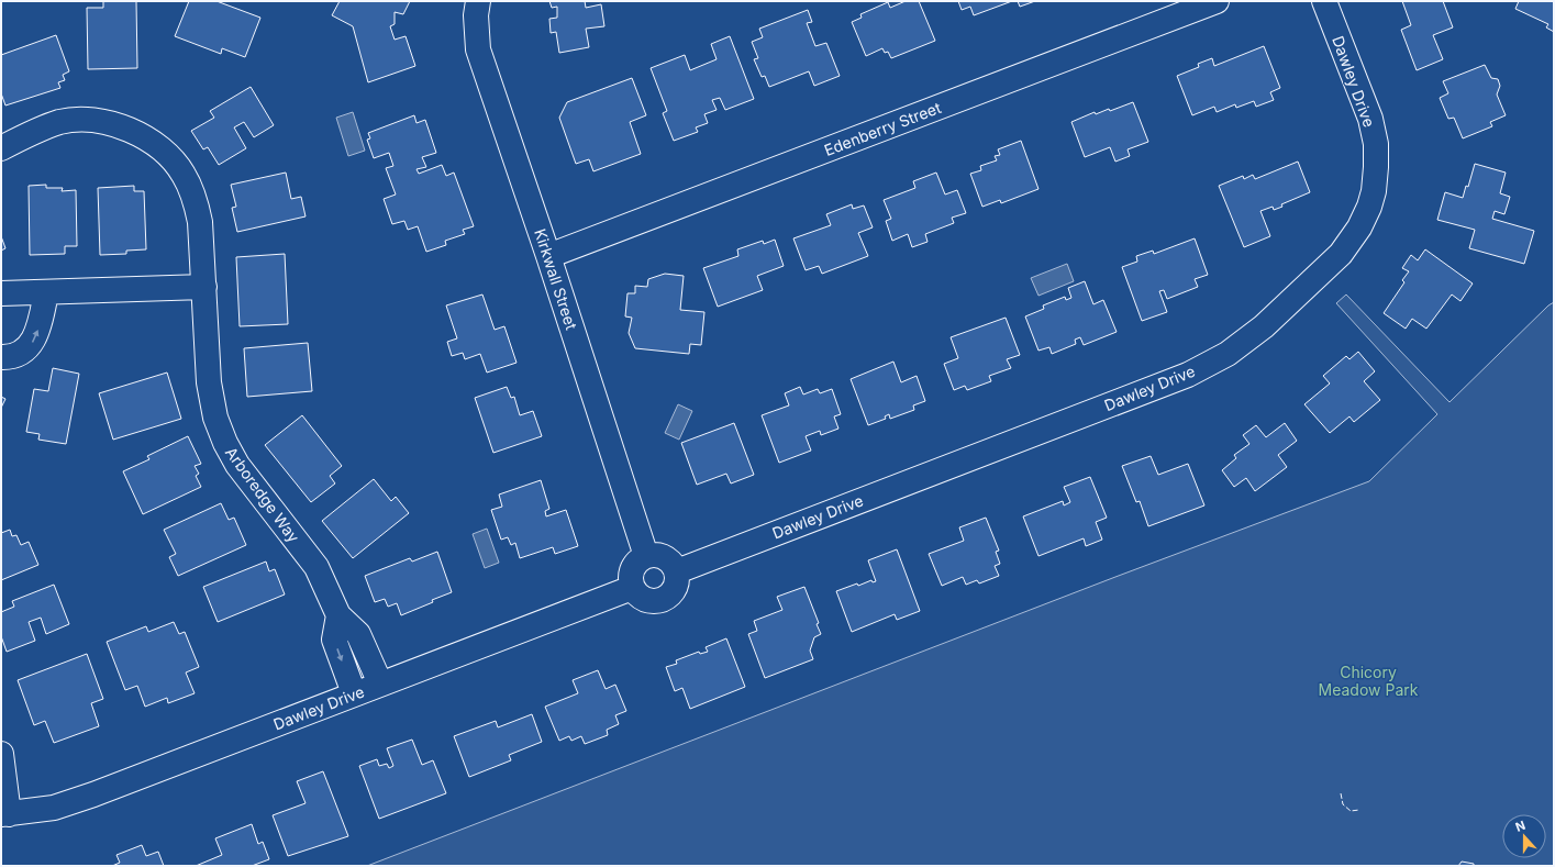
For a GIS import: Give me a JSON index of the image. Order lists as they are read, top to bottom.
{
  "streets": {
    "street": [
      "Dawley Drive",
      "Edenberry Street",
      "Kirkwall Street",
      "Arboredge Way"
    ]
  },
  "crossings": [
    ["Dawley Drive", "Kirkwall Street"],
    ["Dawley Drive", "Arboredge Way"],
    ["Edenberry Street", "Kirkwall Street"]
  ],
  "parks": ["Chicory Meadow Park"],
  "north": "top"
}
